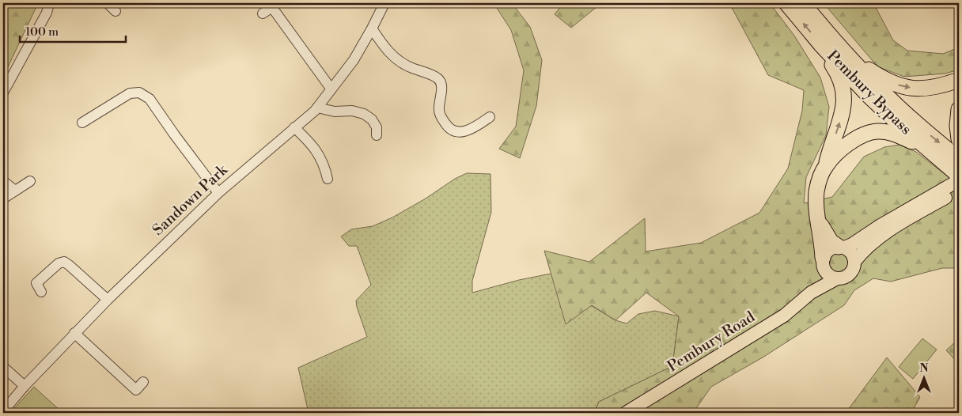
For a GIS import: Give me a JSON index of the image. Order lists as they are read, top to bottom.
{
  "streets": {
    "highway": ["Pembury Bypass"],
    "main road": ["Pembury Road"],
    "street": ["Sandown Park"]
  },
  "scale_bar": "100 m",
  "north": "top"
}
